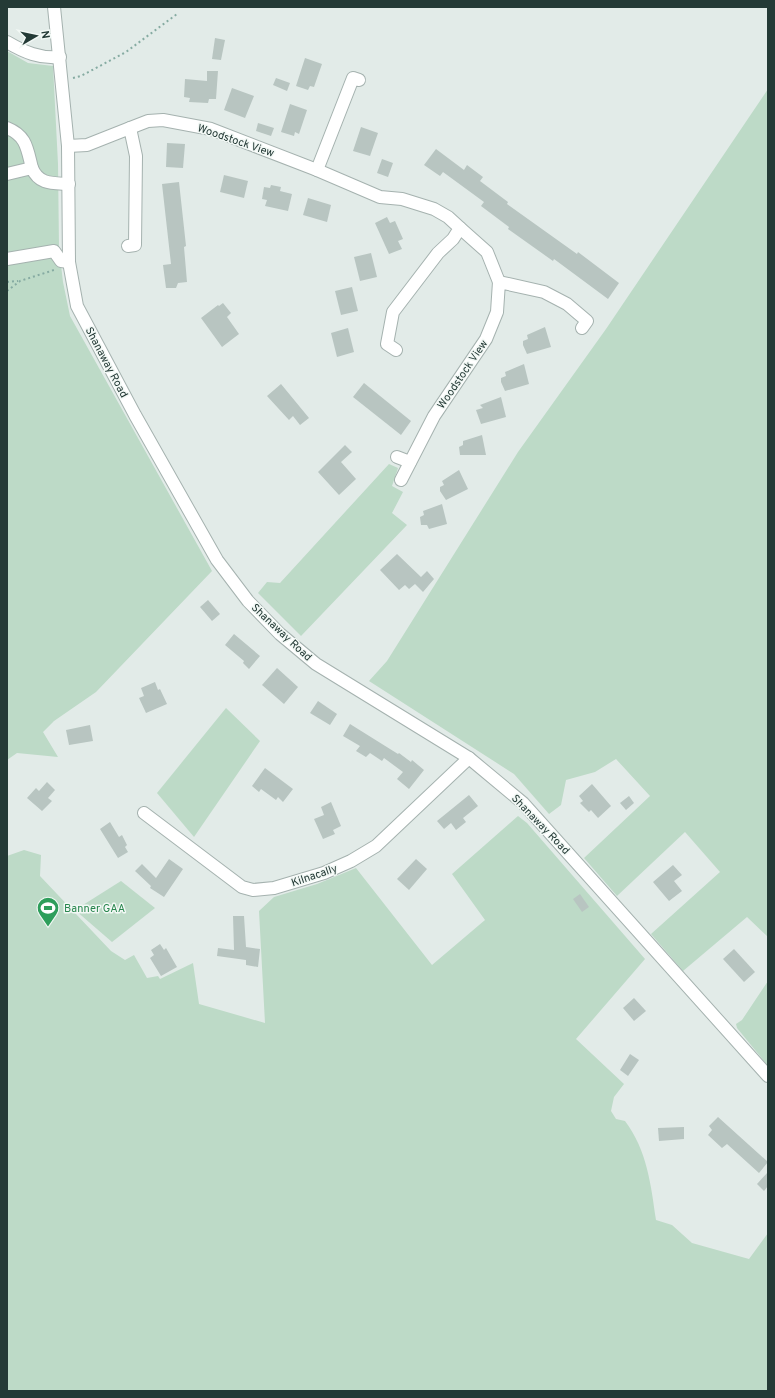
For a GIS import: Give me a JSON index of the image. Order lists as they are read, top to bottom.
{
  "streets": {
    "street": ["Woodstock View", "Shanaway Road", "Kilnacally"]
  },
  "crossings": [
    ["Woodstock View", "Shanaway Road"],
    ["Shanaway Road", "Kilnacally"]
  ],
  "places": {
    "sports": ["Banner GAA"]
  },
  "north": "right"
}
